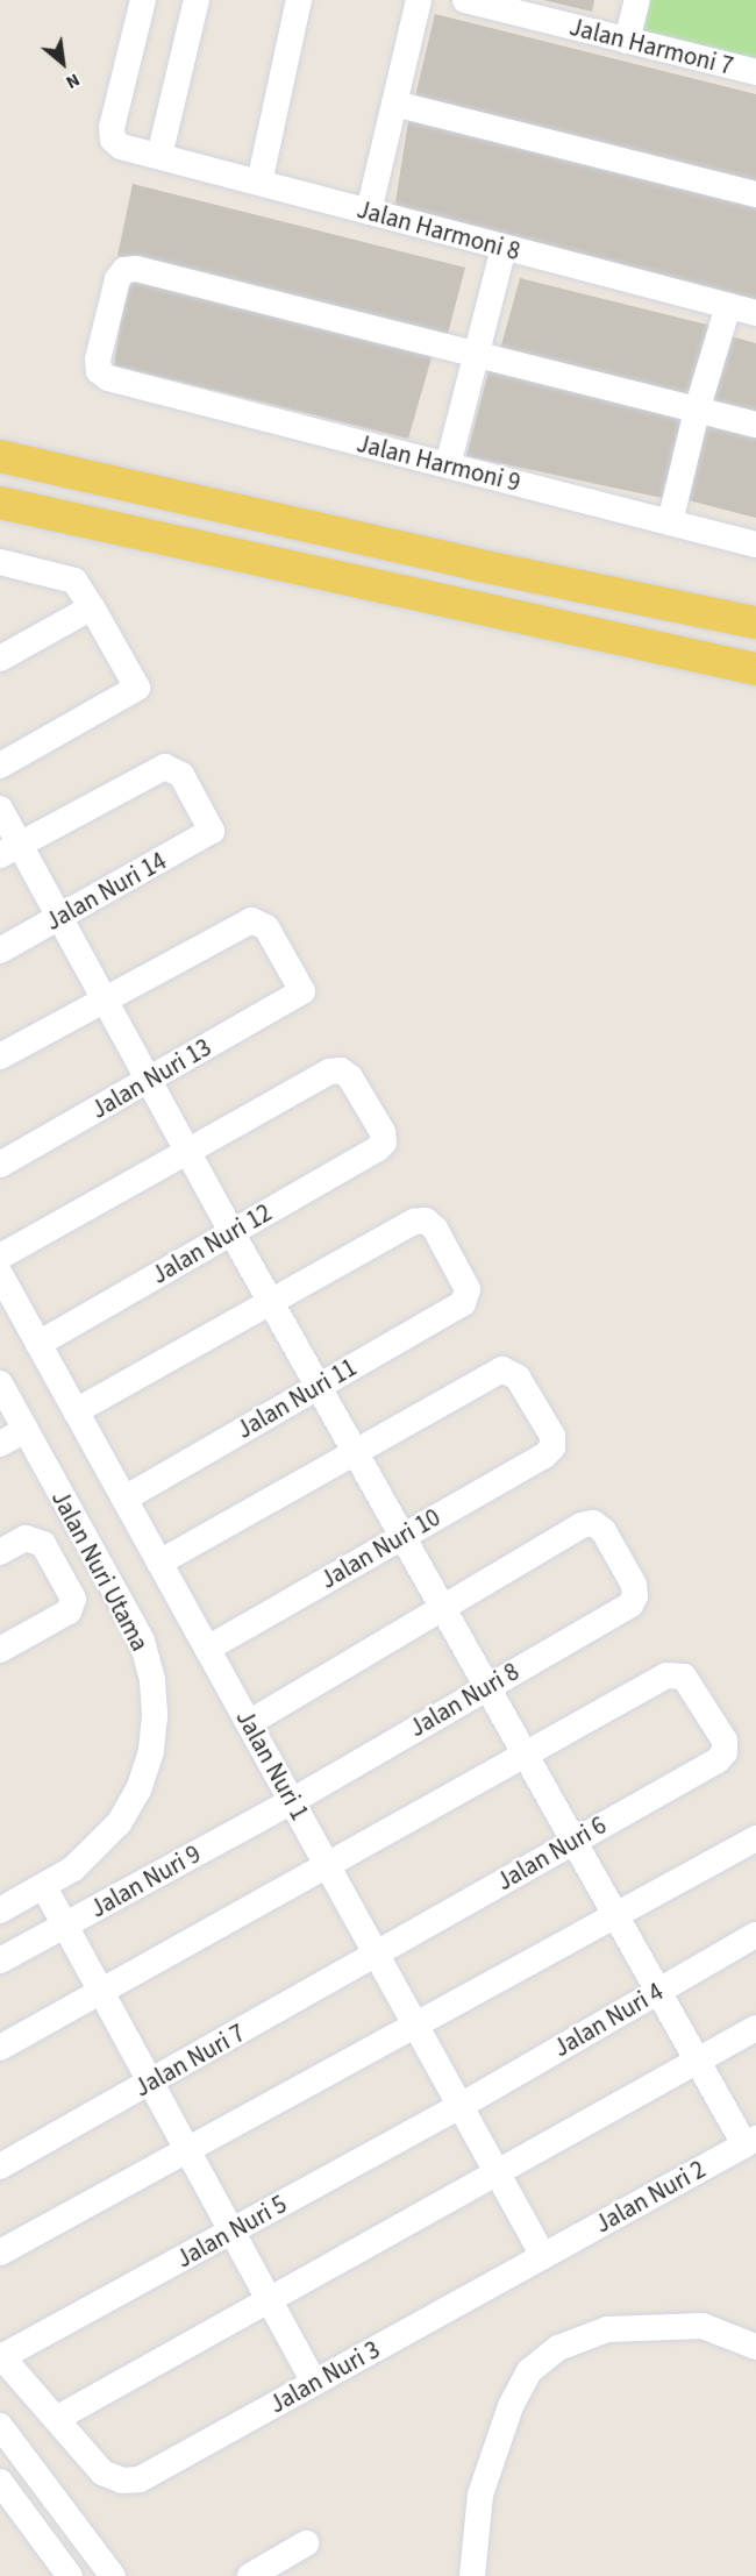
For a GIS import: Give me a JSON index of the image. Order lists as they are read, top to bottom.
{
  "streets": {
    "street": [
      "Jalan Harmoni 7",
      "Jalan Harmoni 8",
      "Jalan Harmoni 9",
      "Jalan Nuri 14",
      "Jalan Nuri 13",
      "Jalan Nuri 12",
      "Jalan Nuri 11",
      "Jalan Nuri 10",
      "Jalan Nuri Utama",
      "Jalan Nuri 8",
      "Jalan Nuri 1",
      "Jalan Nuri 6",
      "Jalan Nuri 9",
      "Jalan Nuri 4",
      "Jalan Nuri 7",
      "Jalan Nuri 2",
      "Jalan Nuri 5",
      "Jalan Nuri 3"
    ]
  },
  "crossings": [
    ["Jalan Nuri 12", "Jalan Nuri 1"],
    ["Jalan Nuri 11", "Jalan Nuri 1"],
    ["Jalan Nuri 10", "Jalan Nuri 1"],
    ["Jalan Nuri 8", "Jalan Nuri 1"],
    ["Jalan Nuri 8", "Jalan Nuri 9"],
    ["Jalan Nuri 1", "Jalan Nuri 6"],
    ["Jalan Nuri 1", "Jalan Nuri 9"],
    ["Jalan Nuri 1", "Jalan Nuri 4"],
    ["Jalan Nuri 1", "Jalan Nuri 7"],
    ["Jalan Nuri 1", "Jalan Nuri 2"],
    ["Jalan Nuri 1", "Jalan Nuri 5"],
    ["Jalan Nuri 1", "Jalan Nuri 3"],
    ["Jalan Nuri 6", "Jalan Nuri 7"],
    ["Jalan Nuri 4", "Jalan Nuri 5"],
    ["Jalan Nuri 2", "Jalan Nuri 3"]
  ],
  "north": "bottom right"
}
